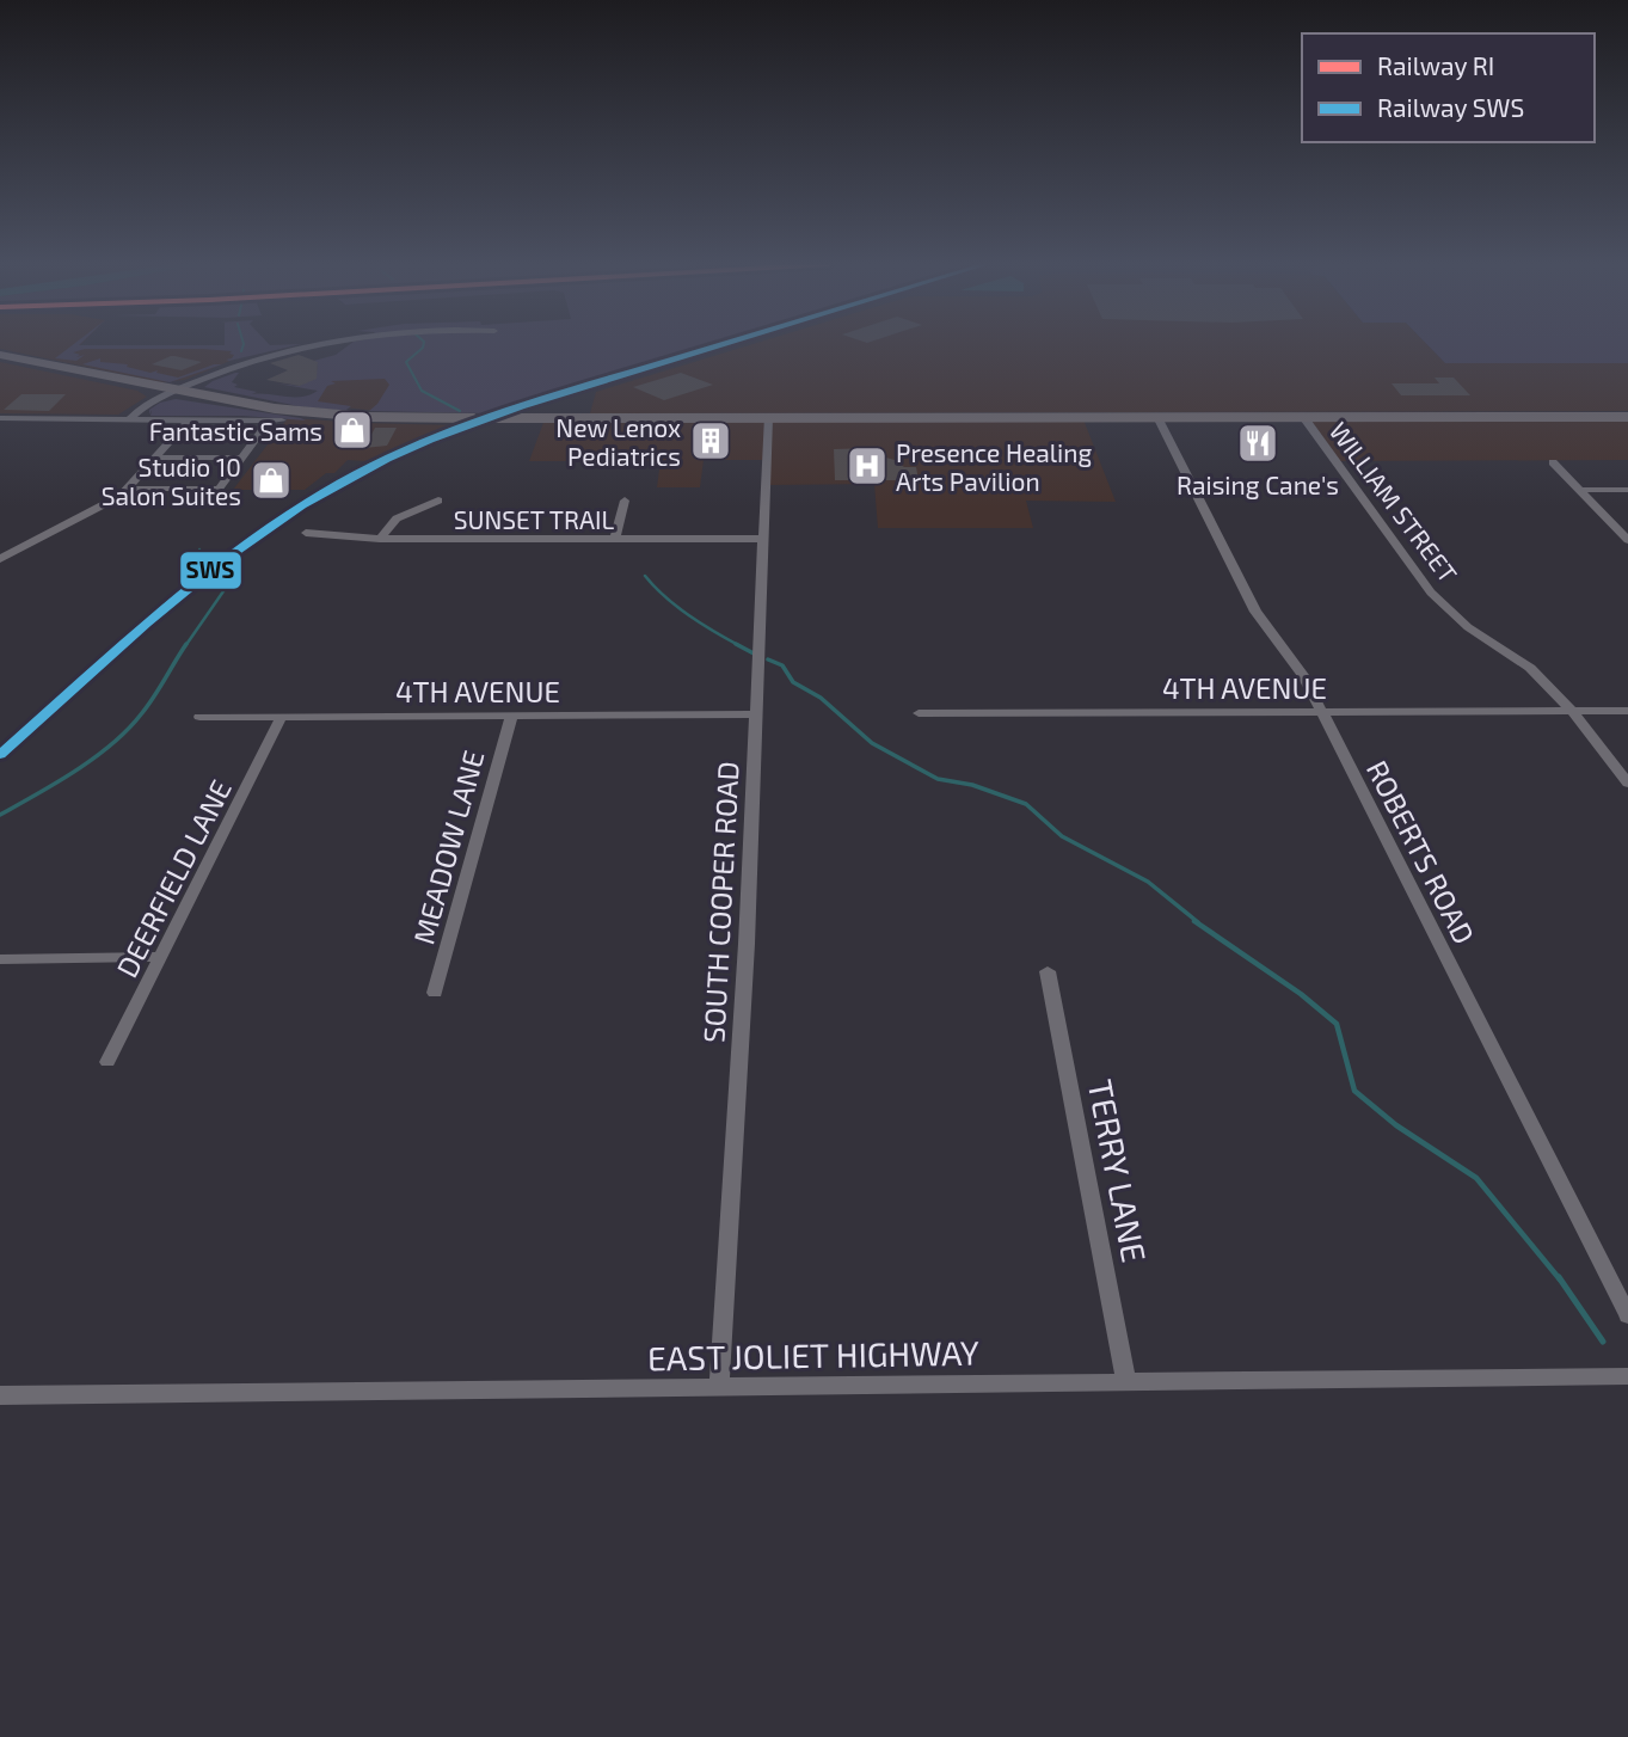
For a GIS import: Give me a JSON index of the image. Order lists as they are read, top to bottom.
{
  "streets": {
    "street": [
      "WILLIAM STREET",
      "SUNSET TRAIL",
      "4TH AVENUE",
      "MEADOW LANE",
      "ROBERTS ROAD",
      "DEERFIELD LANE",
      "SOUTH COOPER ROAD",
      "TERRY LANE",
      "EAST JOLIET HIGHWAY"
    ]
  },
  "crossings": [
    ["WILLIAM STREET", "4TH AVENUE"],
    ["SUNSET TRAIL", "SOUTH COOPER ROAD"],
    ["4TH AVENUE", "MEADOW LANE"],
    ["4TH AVENUE", "ROBERTS ROAD"],
    ["4TH AVENUE", "DEERFIELD LANE"],
    ["4TH AVENUE", "SOUTH COOPER ROAD"],
    ["SOUTH COOPER ROAD", "EAST JOLIET HIGHWAY"],
    ["TERRY LANE", "EAST JOLIET HIGHWAY"]
  ],
  "places": {
    "shop": ["Fantastic Sams", "Studio 10 Salon Suites"],
    "building": ["New Lenox Pediatrics"],
    "restaurant": ["Raising Cane's"],
    "hospital": ["Presence Healing Arts Pavilion"]
  },
  "lines": ["rail line SWS"],
  "legend": ["Railway RI", "Railway SWS"]
}
